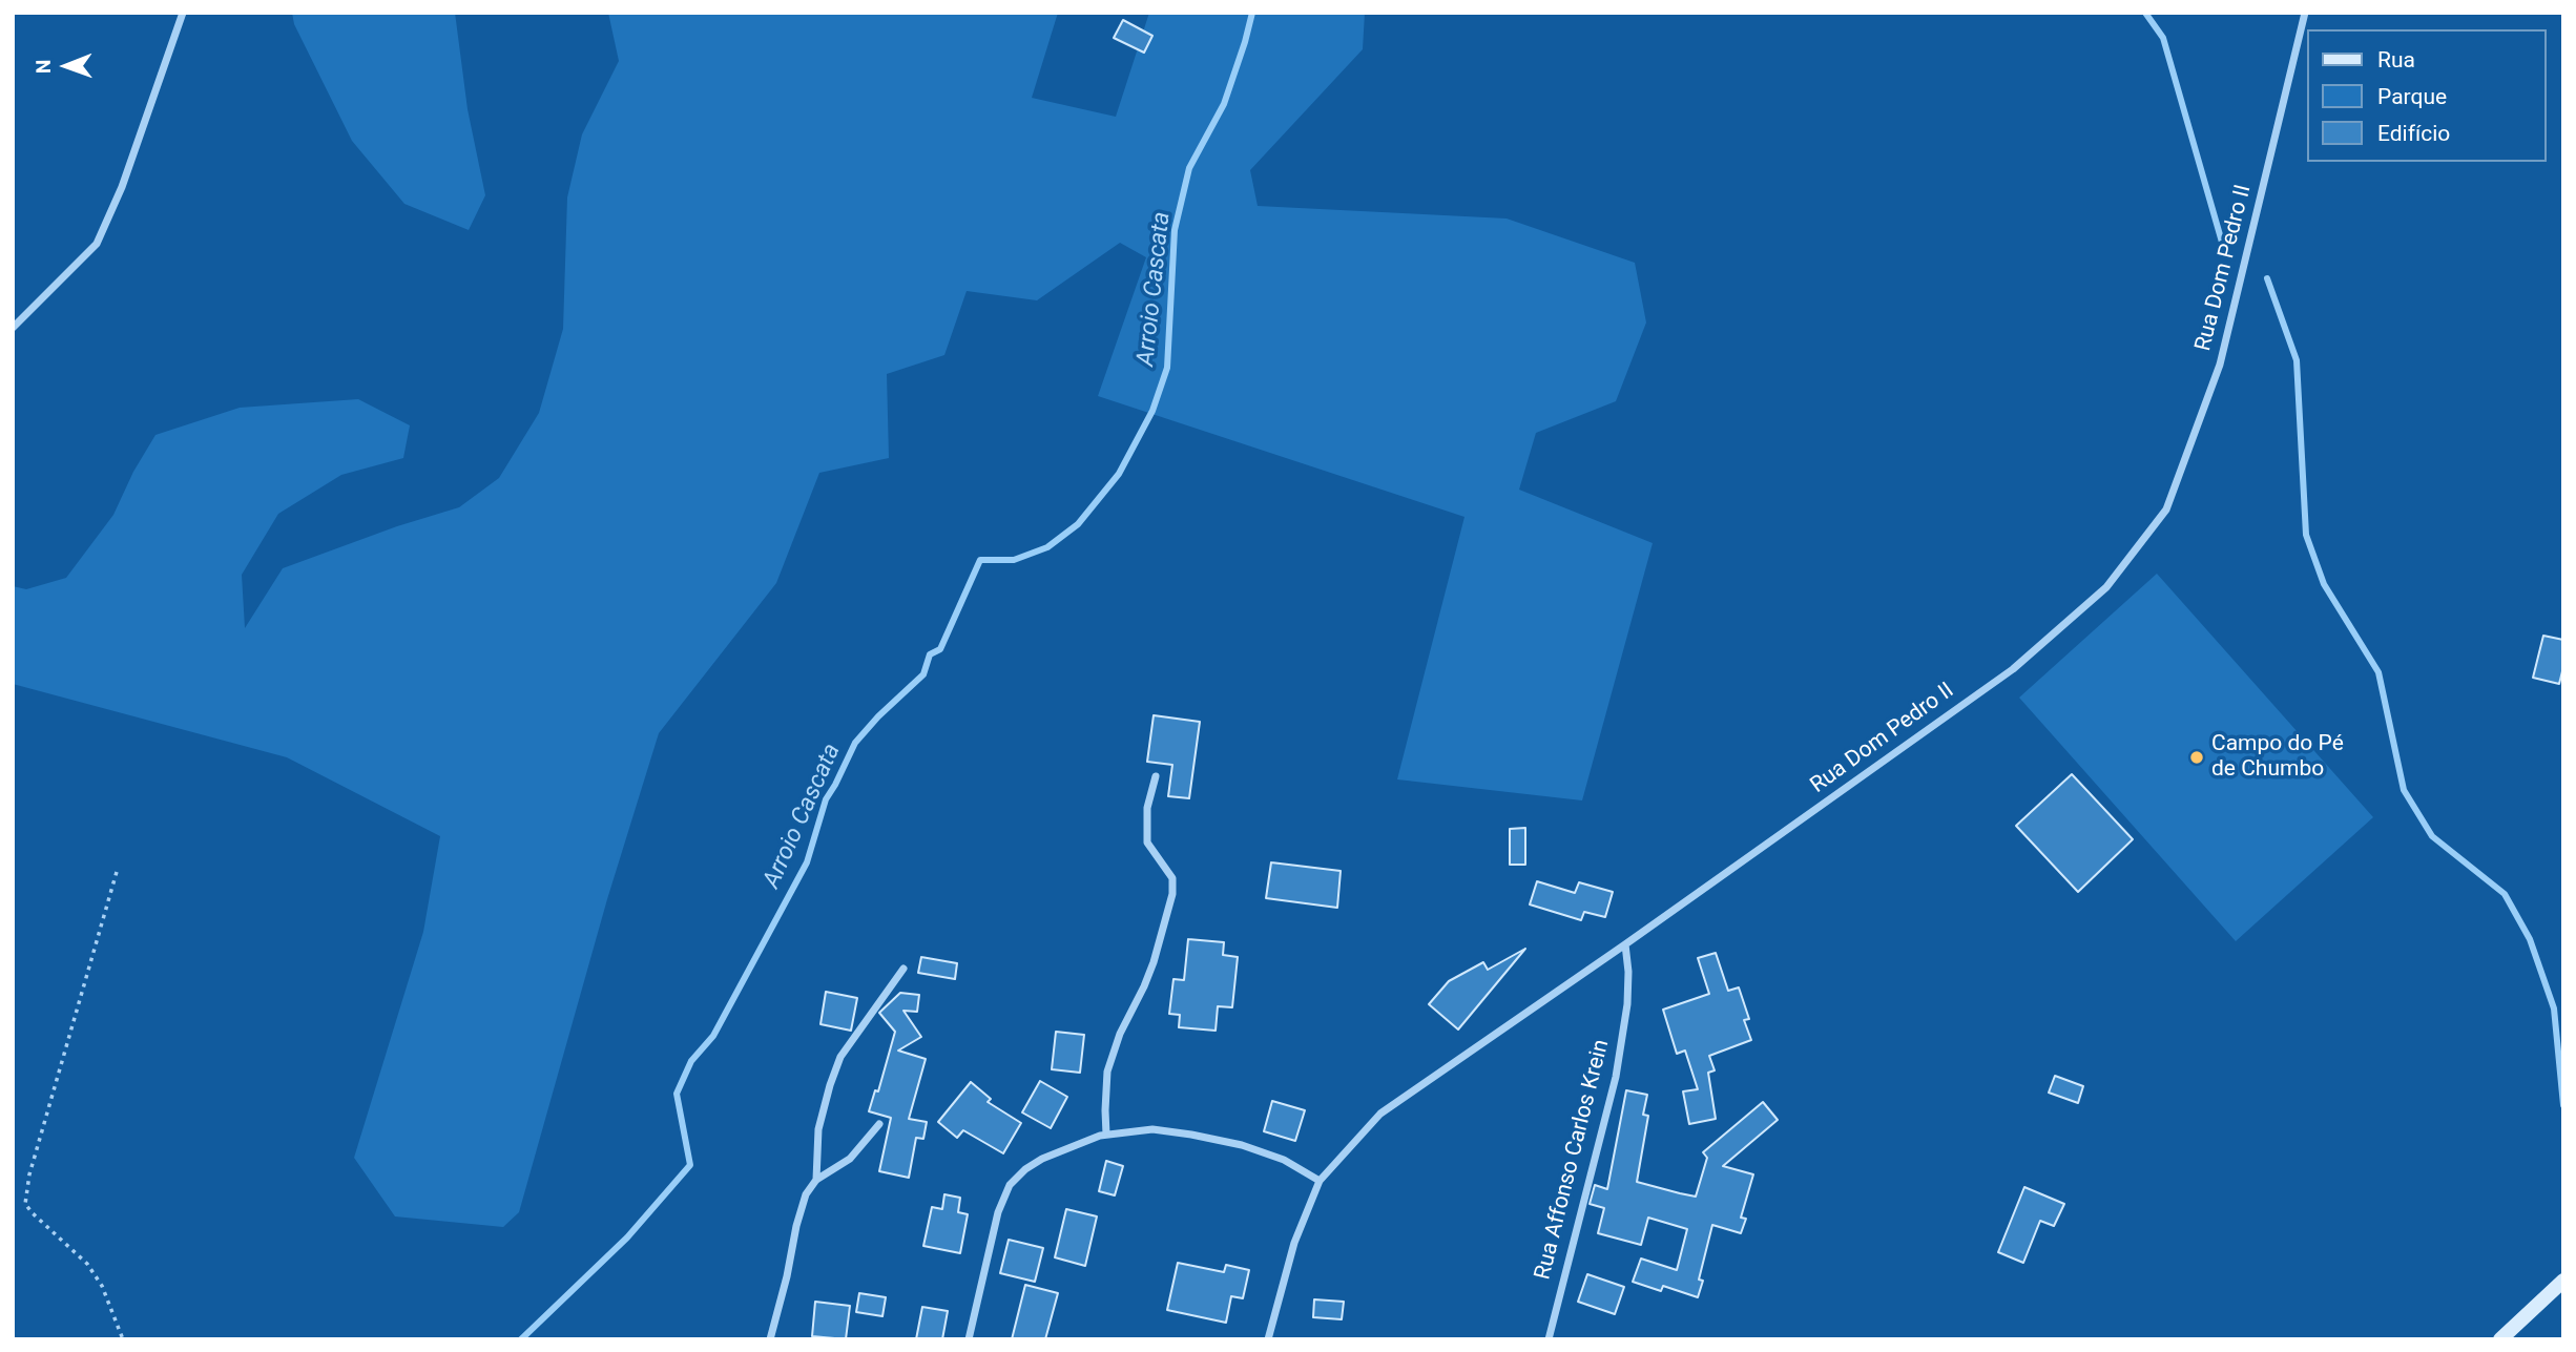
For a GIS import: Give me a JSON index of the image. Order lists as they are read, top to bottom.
{
  "streets": {
    "street": ["Rua Dom Pedro II", "Rua Affonso Carlos Krein"]
  },
  "crossings": [
    ["Rua Dom Pedro II", "Rua Affonso Carlos Krein"]
  ],
  "water": ["Arroio Cascata"],
  "places": ["Campo do Pé de Chumbo"],
  "legend": ["Rua", "Parque", "Edifício"],
  "north": "left"
}
